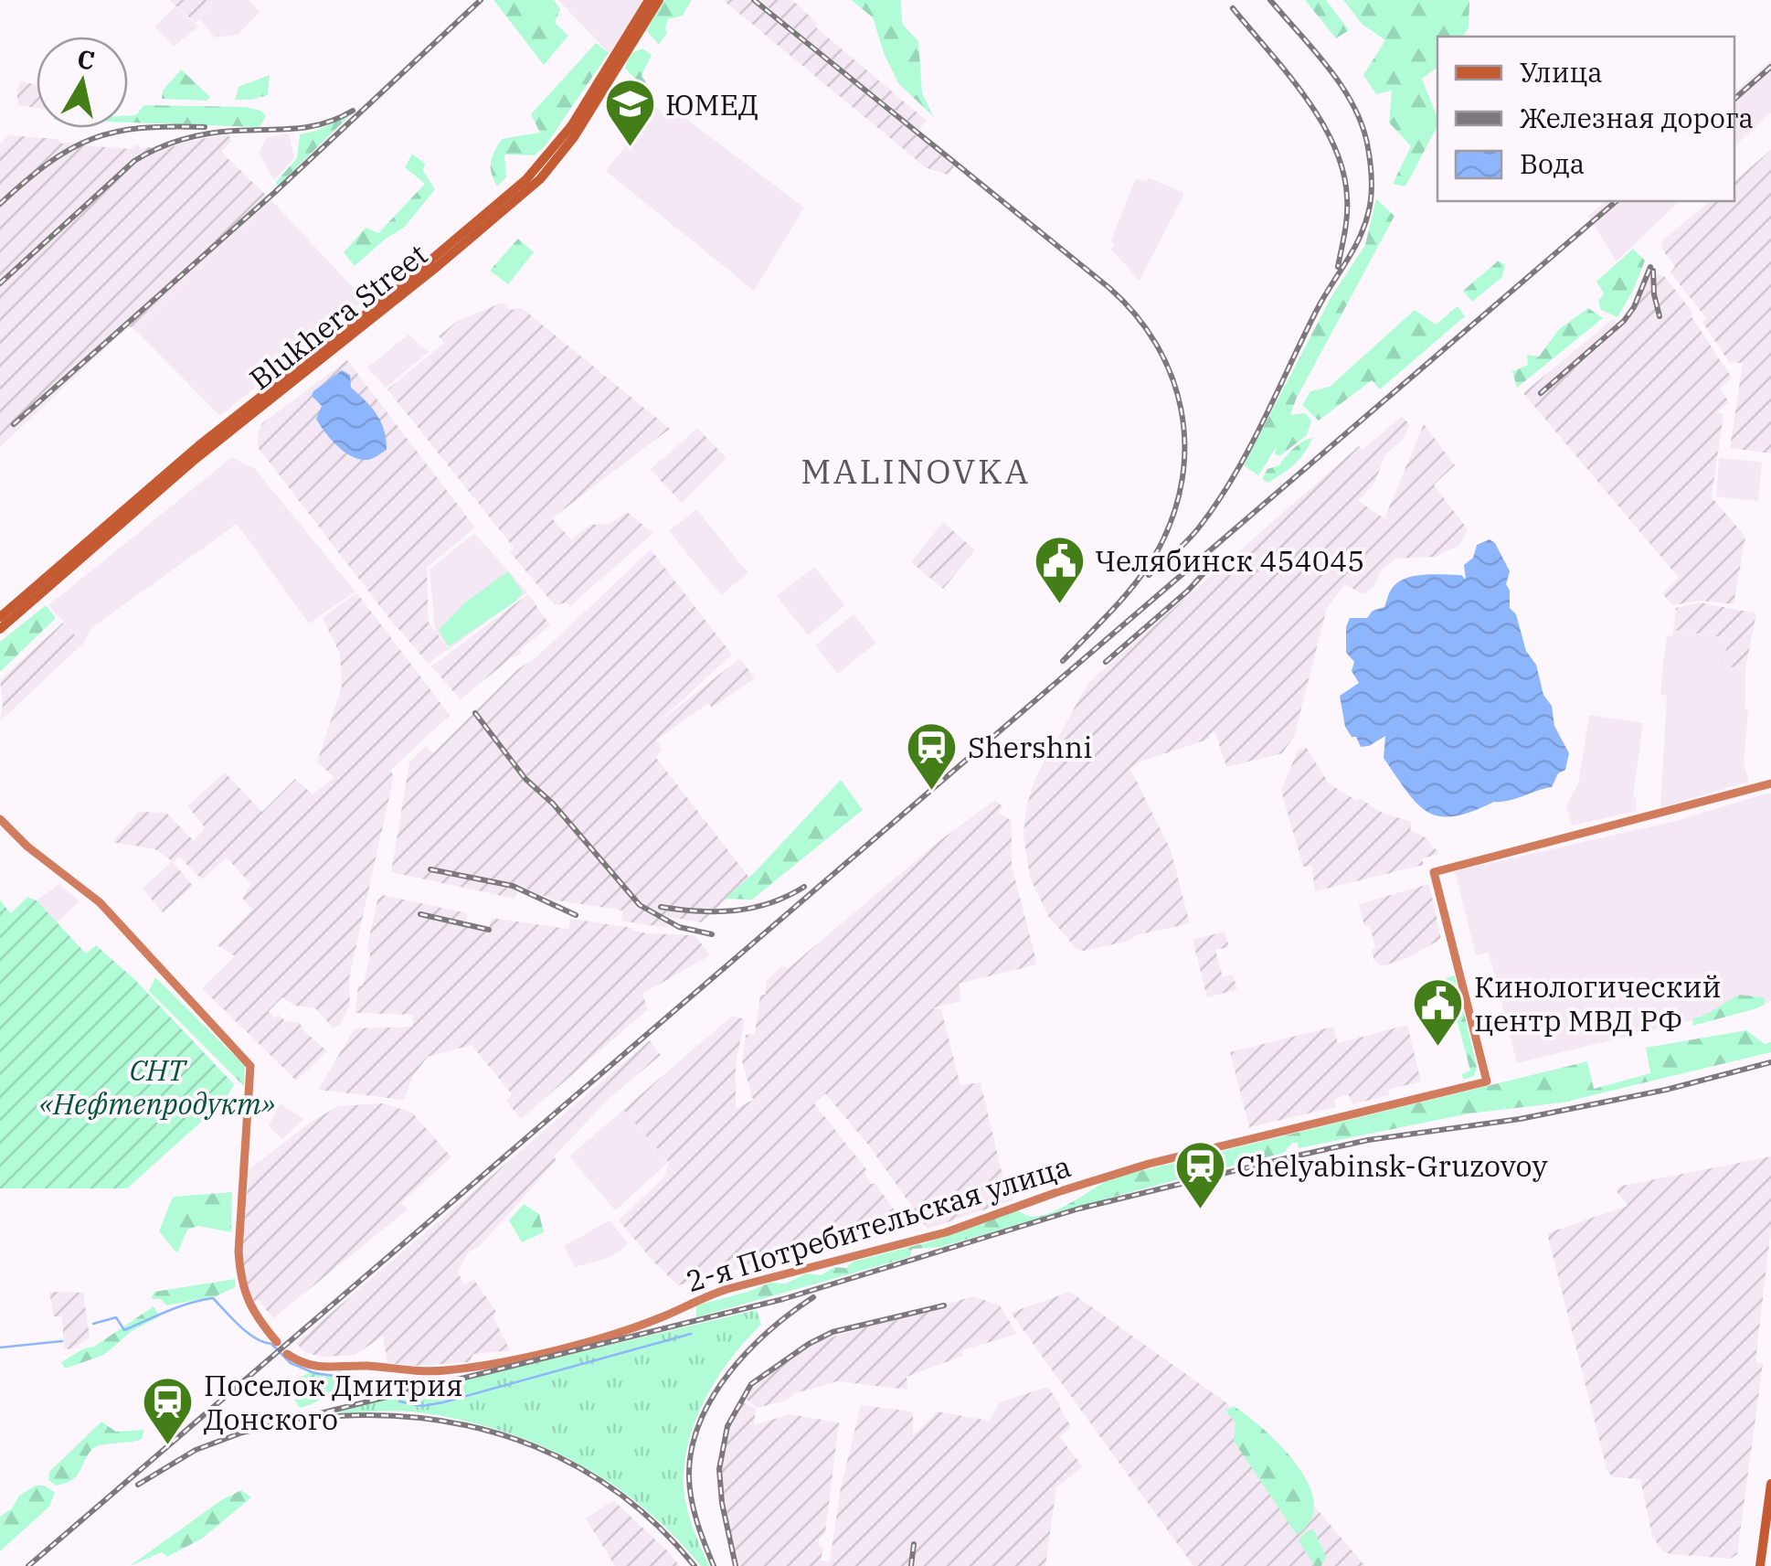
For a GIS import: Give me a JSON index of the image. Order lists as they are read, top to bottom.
{
  "streets": {
    "main road": ["Blukhera Street"],
    "street": ["2-я Потребительская улица"]
  },
  "districts": ["MALINOVKA"],
  "parks": ["СНТ «Нефтепродукт»"],
  "places": {
    "school or university": ["ЮМЕД"],
    "public building": ["Челябинск 454045", "Кинологический центр МВД РФ"],
    "station": ["Shershni", "Chelyabinsk-Gruzovoy", "Поселок Дмитрия Донского"]
  },
  "legend": ["Улица", "Железная дорога", "Вода"],
  "north": "top"
}
